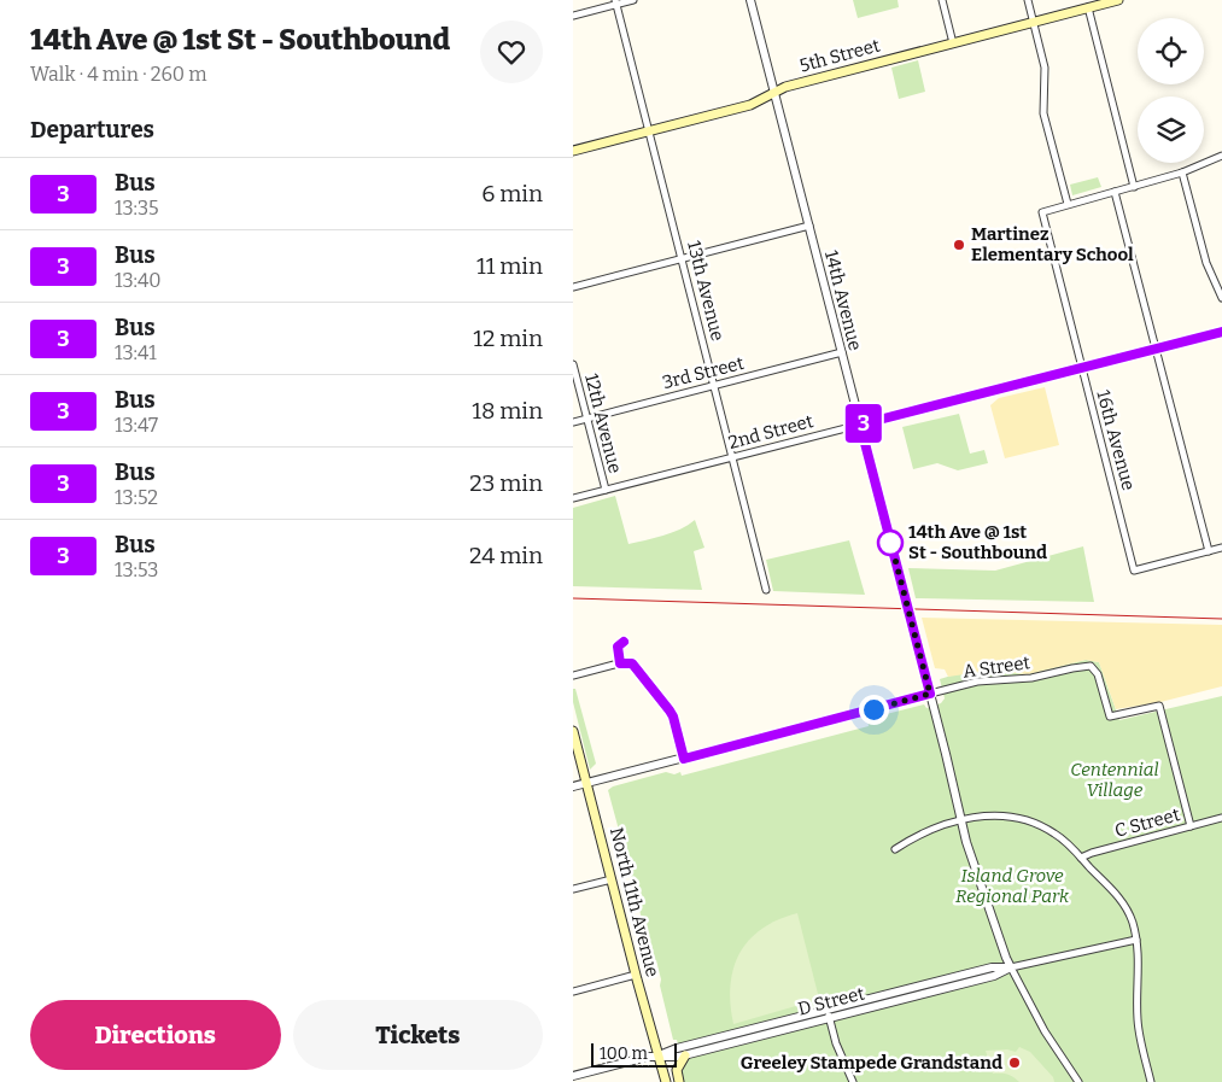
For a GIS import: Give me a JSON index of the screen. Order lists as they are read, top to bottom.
{
  "streets": {
    "main road": ["5th Street", "North 11th Avenue"],
    "street": [
      "13th Avenue",
      "14th Avenue",
      "3rd Street",
      "12th Avenue",
      "2nd Street",
      "16th Avenue",
      "A Street",
      "C Street",
      "D Street"
    ]
  },
  "crossings": [
    ["5th Street", "13th Avenue"],
    ["5th Street", "14th Avenue"],
    ["13th Avenue", "3rd Street"],
    ["13th Avenue", "2nd Street"],
    ["14th Avenue", "3rd Street"],
    ["14th Avenue", "2nd Street"],
    ["14th Avenue", "A Street"],
    ["14th Avenue", "D Street"],
    ["3rd Street", "12th Avenue"],
    ["12th Avenue", "2nd Street"],
    ["2nd Street", "16th Avenue"],
    ["A Street", "C Street"],
    ["A Street", "North 11th Avenue"],
    ["North 11th Avenue", "D Street"]
  ],
  "parks": ["Centennial Village", "Island Grove Regional Park"],
  "places": ["Martinez Elementary School", "14th Ave @ 1st St - Southbound", "Greeley Stampede Grandstand"],
  "lines": ["bus line 3"],
  "scale_bar": "100 m",
  "page": {
    "heading": [
      ["14th Ave @ 1st St - Southbound", "Walk · 4 min · 260 m"],
      "Departures"
    ],
    "on_map": "3",
    "list": [
      {
        "mark": "3",
        "name": "Bus",
        "note": "13:35",
        "value": "6 min"
      },
      {
        "mark": "3",
        "name": "Bus",
        "note": "13:40",
        "value": "11 min"
      },
      {
        "mark": "3",
        "name": "Bus",
        "note": "13:41",
        "value": "12 min"
      },
      {
        "mark": "3",
        "name": "Bus",
        "note": "13:47",
        "value": "18 min"
      },
      {
        "mark": "3",
        "name": "Bus",
        "note": "13:52",
        "value": "23 min"
      },
      {
        "mark": "3",
        "name": "Bus",
        "note": "13:53",
        "value": "24 min"
      }
    ],
    "buttons": ["Directions", "Tickets"],
    "scale": "100 m"
  }
}
